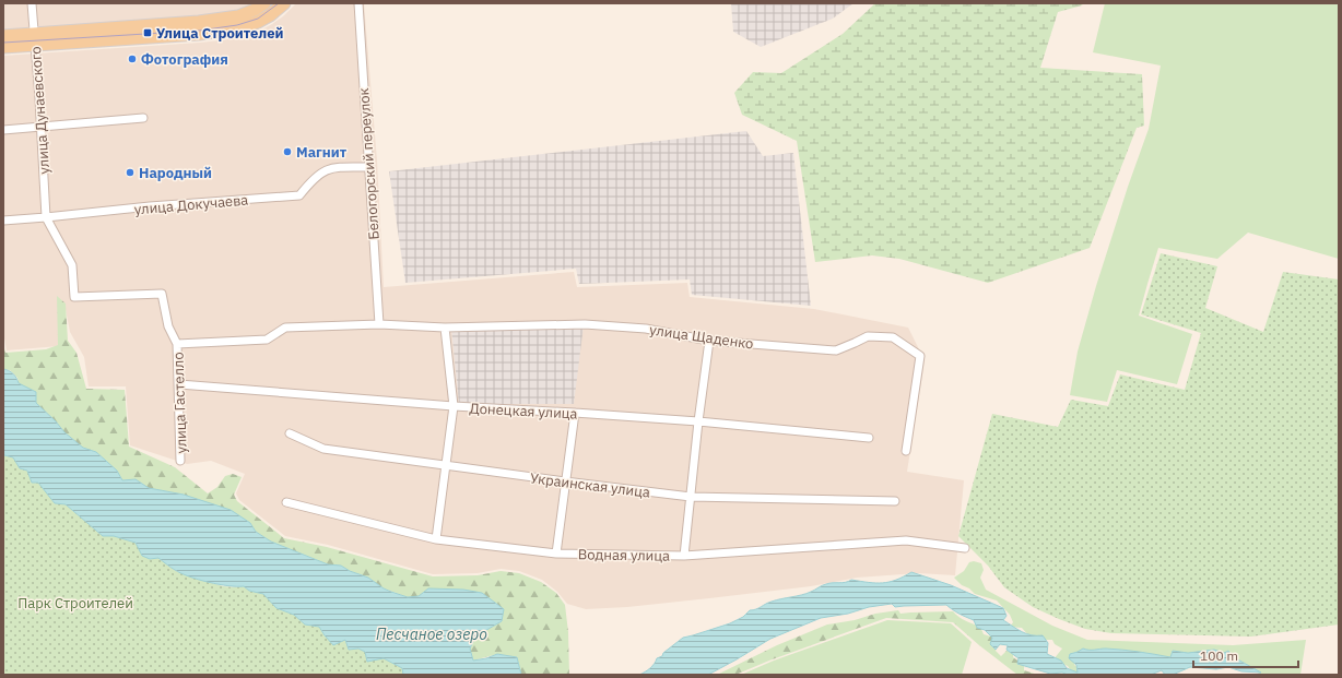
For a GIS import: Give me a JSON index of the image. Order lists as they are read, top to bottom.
{
  "streets": {
    "street": [
      "улица Дунаевского",
      "Белогорский переулок",
      "улица Докучаева",
      "улица Щаденко",
      "улица Гастелло",
      "Донецкая улица",
      "Украинская улица",
      "Водная улица"
    ]
  },
  "crossings": [
    ["улица Дунаевского", "улица Докучаева"],
    ["Белогорский переулок", "улица Докучаева"],
    ["Белогорский переулок", "улица Щаденко"],
    ["улица Щаденко", "улица Гастелло"],
    ["улица Гастелло", "Донецкая улица"]
  ],
  "water": ["Песчаное озеро"],
  "parks": ["Парк Строителей"],
  "places": {
    "transit": ["Улица Строителей"],
    "other": ["Фотография", "Магнит", "Народный"]
  },
  "scale_bar": "100 m"
}
